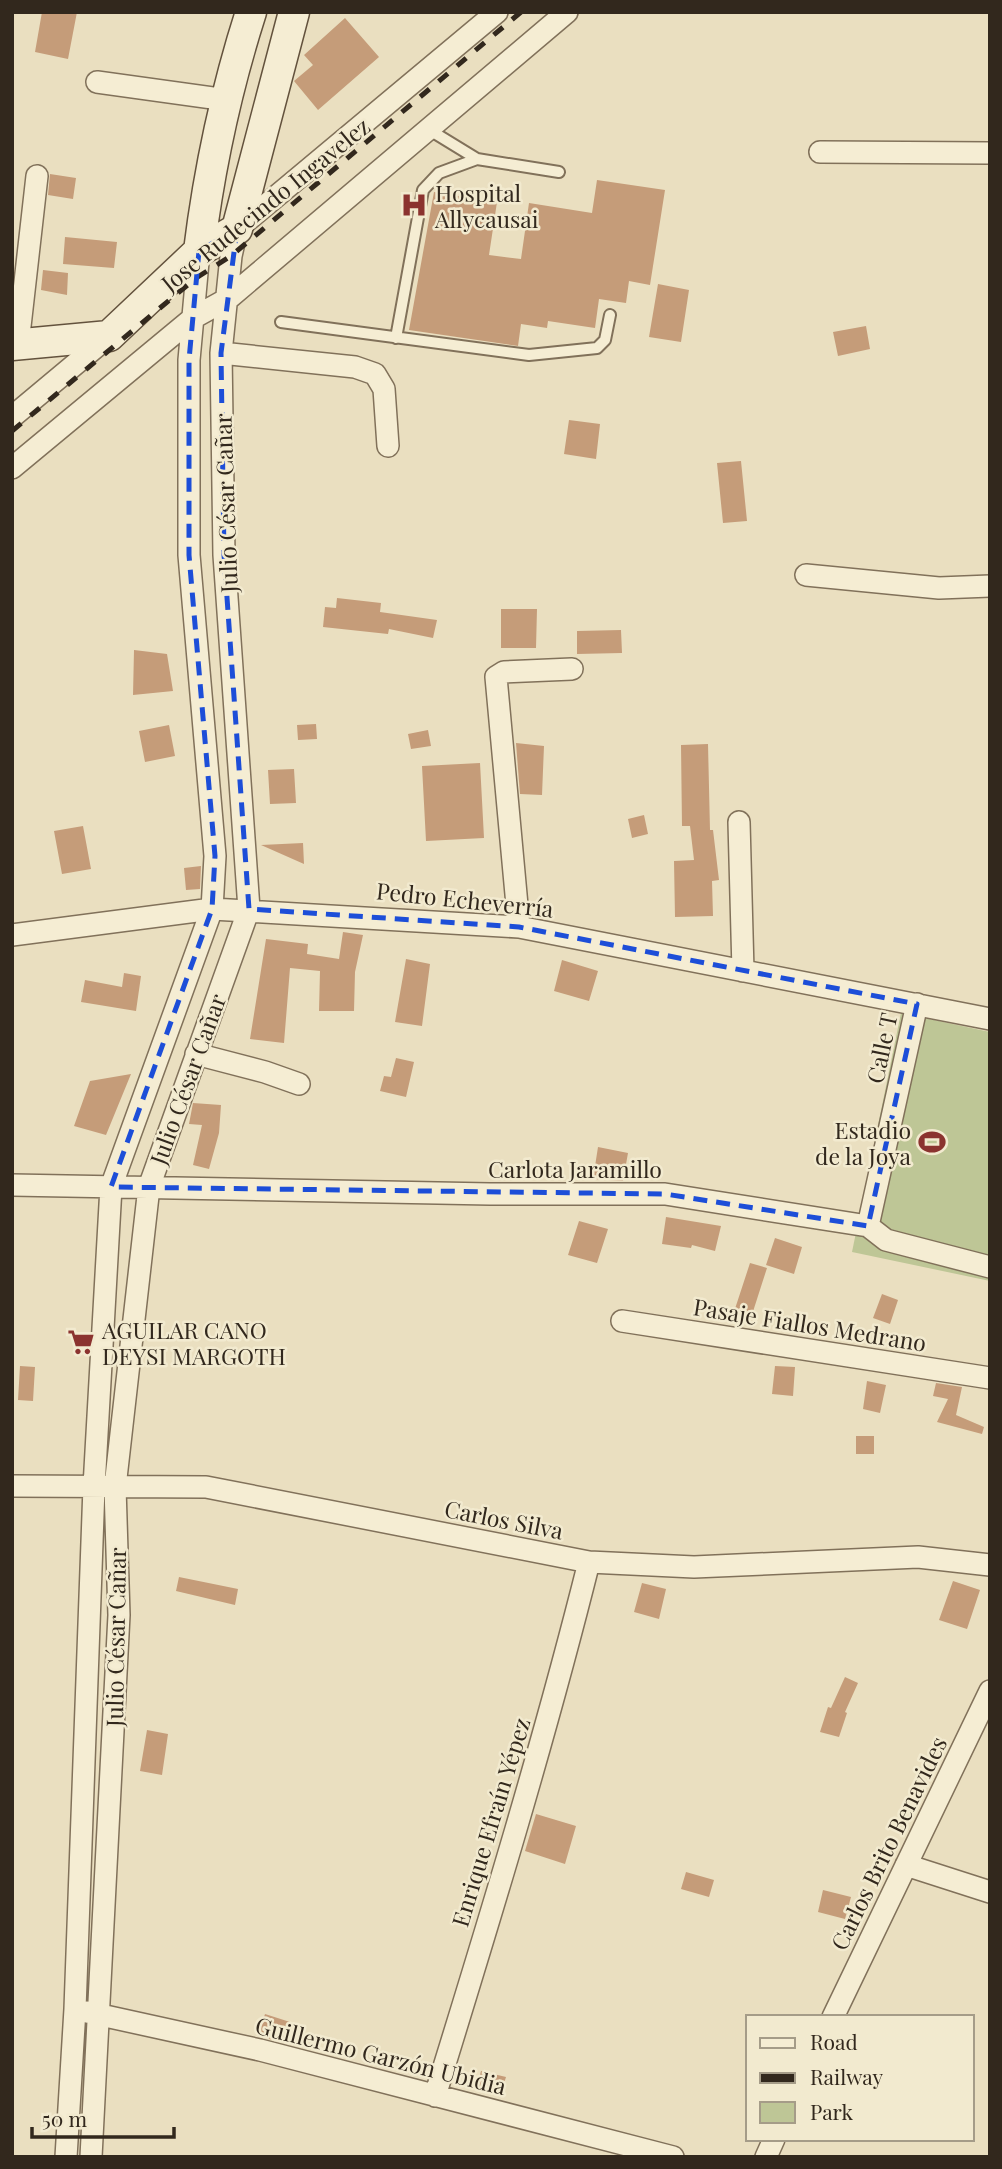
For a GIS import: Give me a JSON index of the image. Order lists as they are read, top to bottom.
{
  "streets": {
    "street": [
      "Jose Rudecindo Ingavelez",
      "Julio César Cañar",
      "Pedro Echeverría",
      "Calle T",
      "Carlota Jaramillo",
      "Pasaje Fiallos Medrano",
      "Carlos Silva",
      "Enrique Efraín Yépez",
      "Carlos Brito Benavides",
      "Guillermo Garzón Ubidia"
    ]
  },
  "crossings": [
    ["Jose Rudecindo Ingavelez", "Julio César Cañar"],
    ["Julio César Cañar", "Pedro Echeverría"],
    ["Julio César Cañar", "Carlota Jaramillo"],
    ["Julio César Cañar", "Carlos Silva"],
    ["Julio César Cañar", "Guillermo Garzón Ubidia"],
    ["Pedro Echeverría", "Calle T"],
    ["Calle T", "Carlota Jaramillo"],
    ["Carlos Silva", "Enrique Efraín Yépez"],
    ["Enrique Efraín Yépez", "Guillermo Garzón Ubidia"]
  ],
  "places": {
    "hospital": ["Hospital Allycausai"],
    "sports": ["Estadio de la Joya"],
    "supermarket": ["AGUILAR CANO DEYSI MARGOTH"]
  },
  "legend": ["Road", "Railway", "Park"],
  "scale_bar": "50 m"
}
